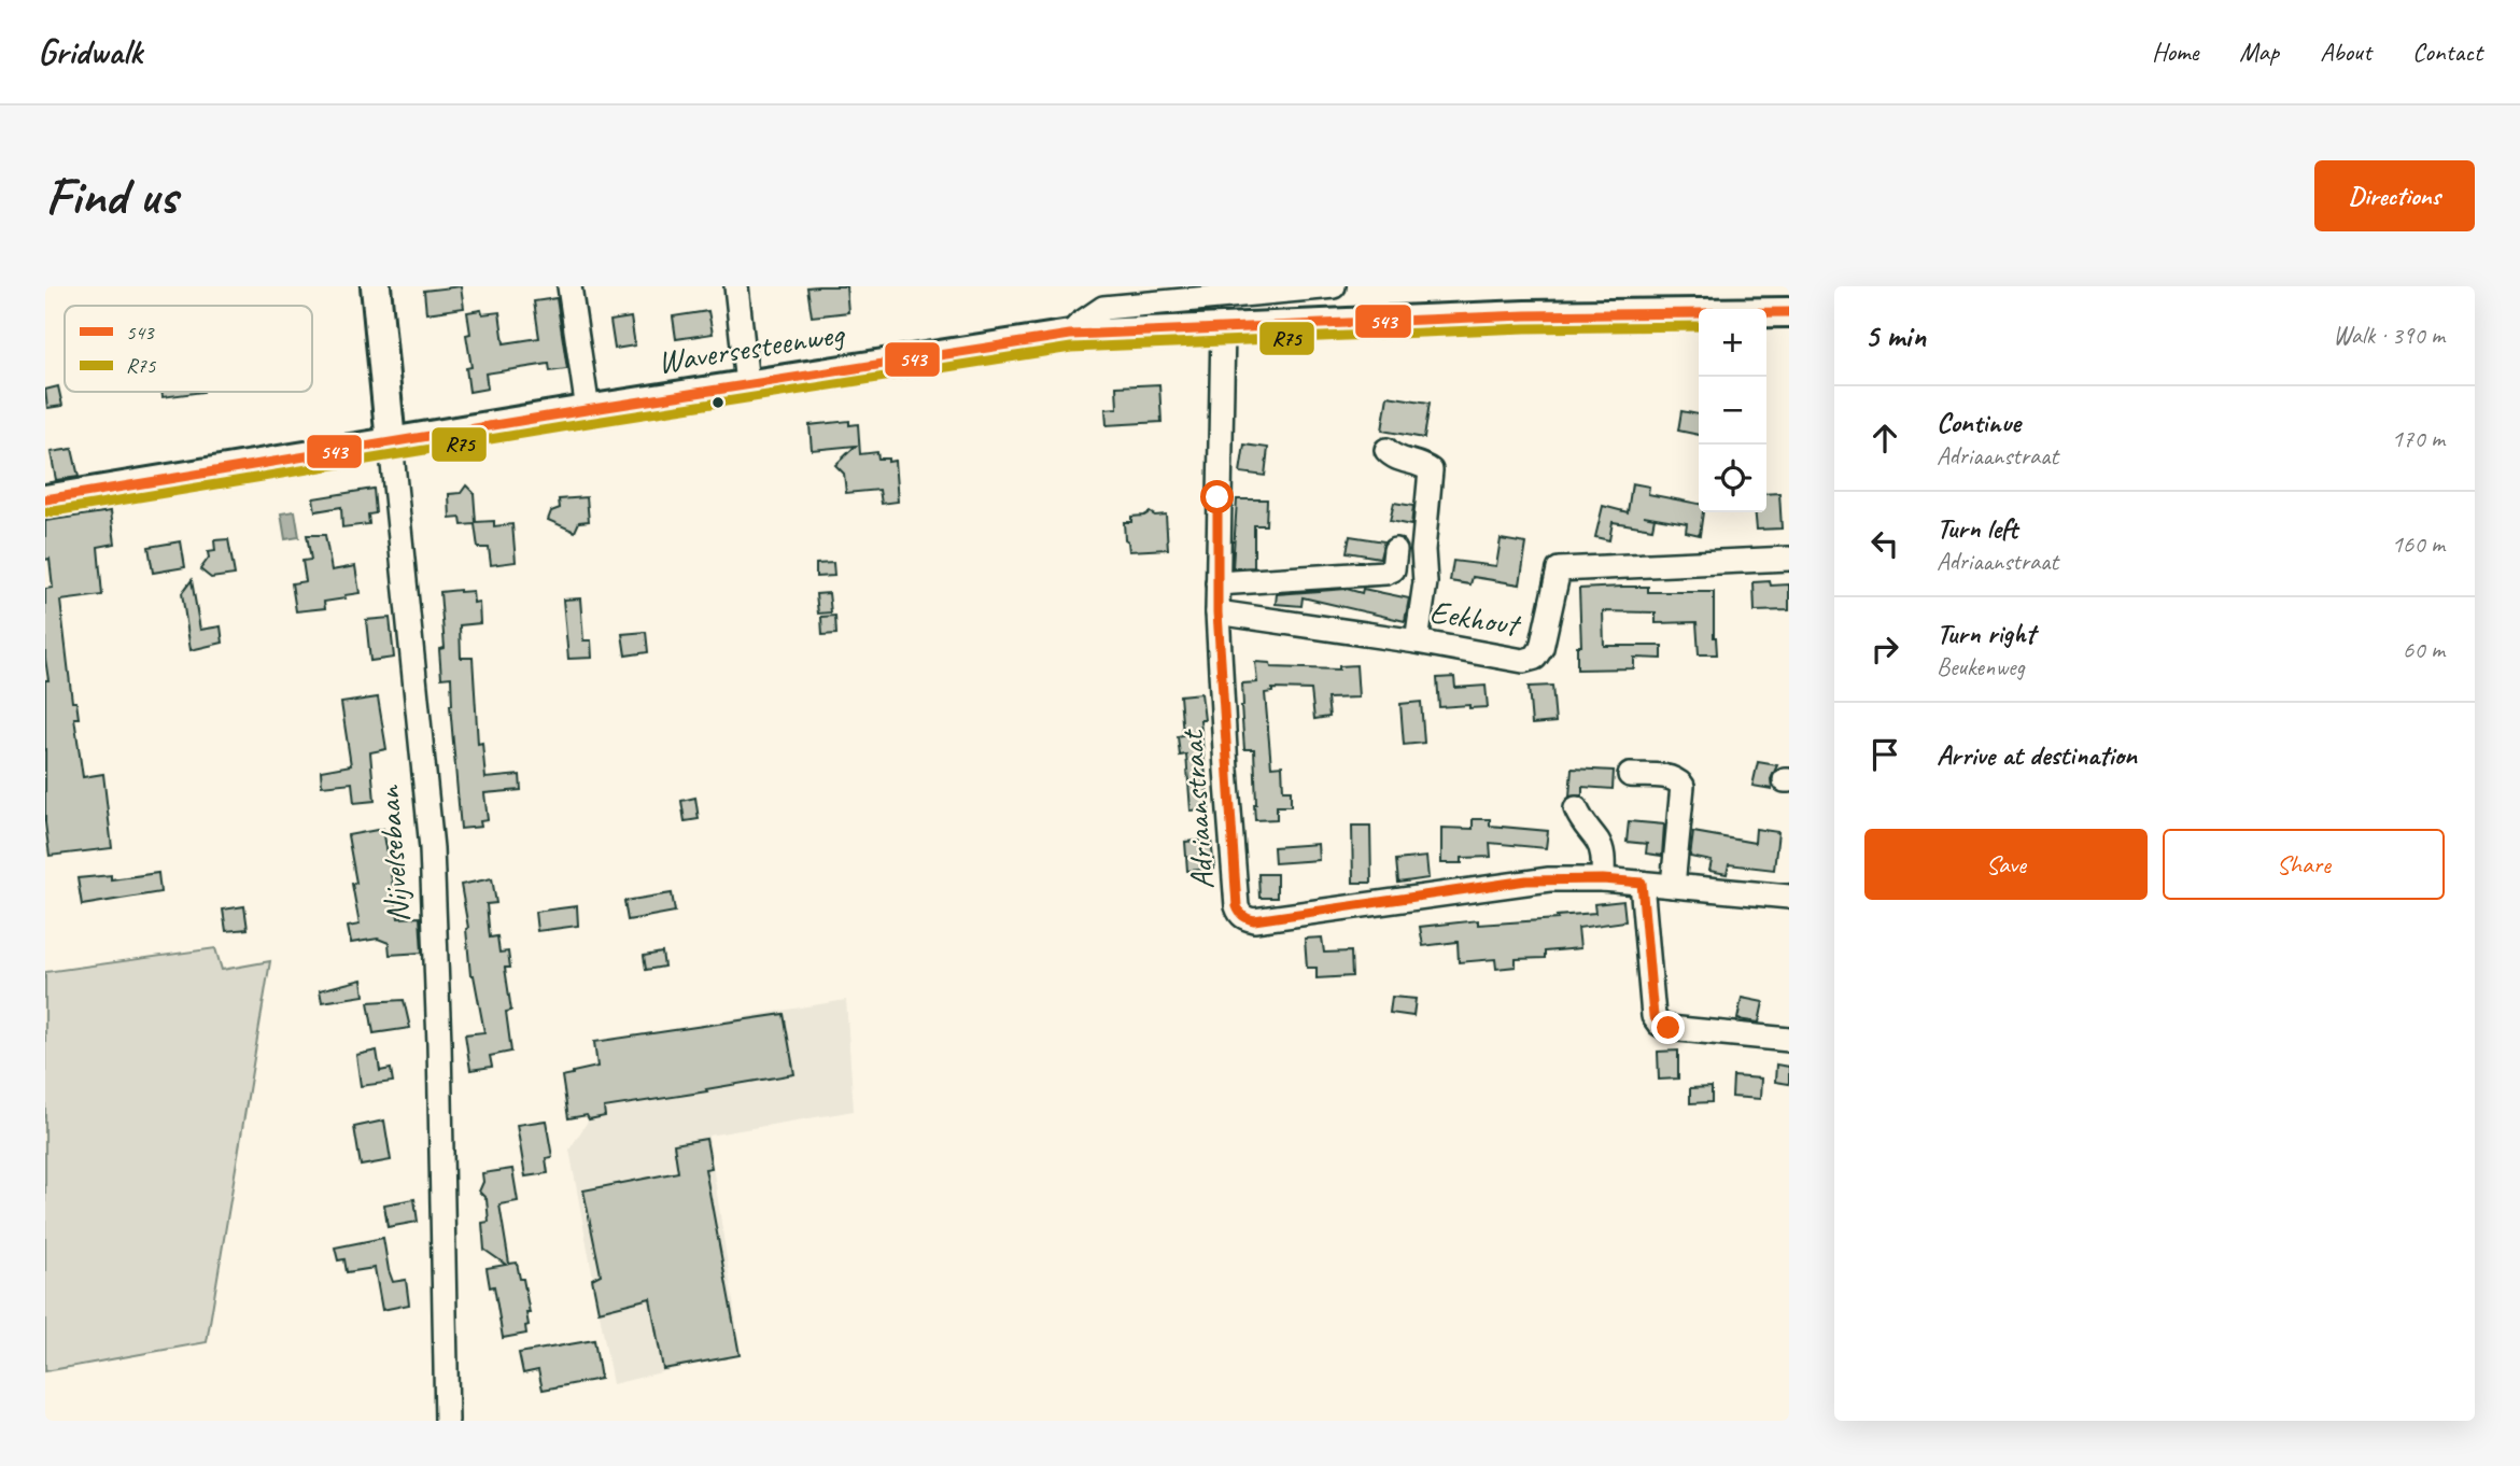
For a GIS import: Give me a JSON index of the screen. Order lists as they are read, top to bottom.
{
  "streets": {
    "main road": ["Waversesteenweg", "Nijvelsebaan"],
    "street": ["Eekhout", "Adriaanstraat"]
  },
  "crossings": [
    ["Waversesteenweg", "Adriaanstraat"],
    ["Waversesteenweg", "Nijvelsebaan"],
    ["Eekhout", "Adriaanstraat"]
  ],
  "lines": ["transit line 543", "transit line R75"],
  "legend": ["543", "R75"],
  "page": {
    "header": "Gridwalk",
    "nav": [
      "Home",
      "Map",
      "About",
      "Contact"
    ],
    "buttons": [
      "Directions",
      ["Save", "Share"]
    ],
    "title": "Find us",
    "heading": ["5 min", "Walk · 390 m"],
    "map_buttons": ["+", "−"],
    "list": [
      ["Continue", "Adriaanstraat", "170 m"],
      ["Turn left", "Adriaanstraat", "160 m"],
      ["Turn right", "Beukenweg", "60 m"],
      "Arrive at destination"
    ]
  }
}
